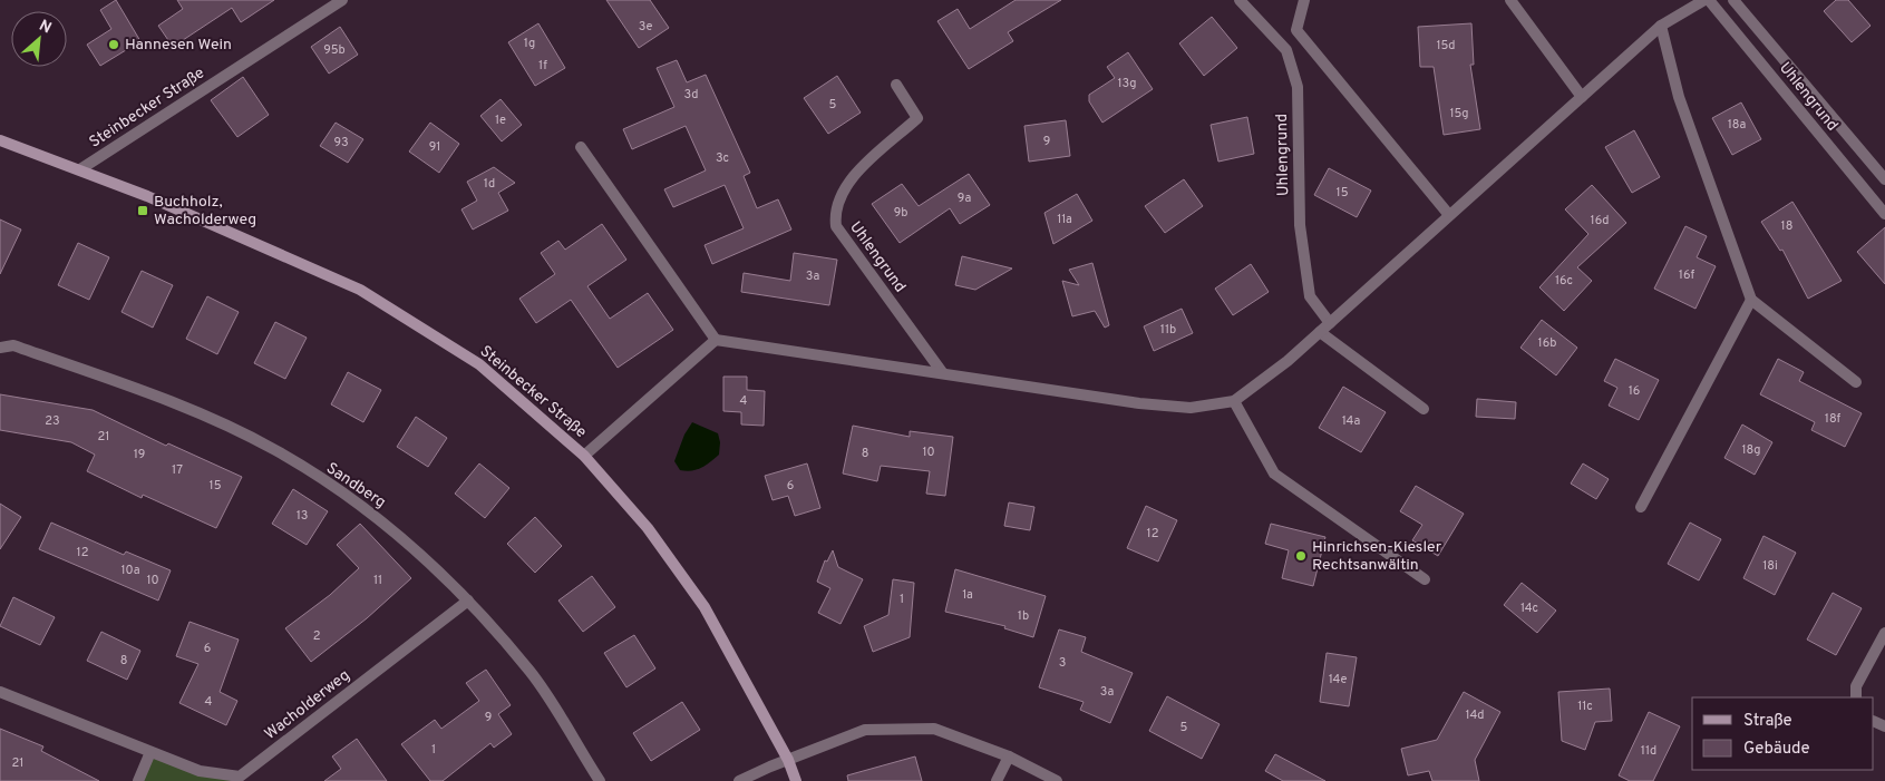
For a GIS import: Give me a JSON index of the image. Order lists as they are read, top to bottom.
{
  "streets": {
    "street": [
      "Uhlengrund",
      "Steinbecker Straße",
      "Sandberg",
      "Wacholderweg"
    ]
  },
  "crossings": [
    ["Sandberg", "Wacholderweg"]
  ],
  "places": {
    "other": ["Hannesen Wein", "Hinrichsen-Kiesler Rechtsanwältin"],
    "transit": ["Buchholz, Wacholderweg"]
  },
  "house_numbers": [
    "3e",
    "1g",
    "15d",
    "95b",
    "1f",
    "13g",
    "3d",
    "5",
    "15g",
    "1e",
    "18a",
    "9",
    "93",
    "91",
    "3c",
    "1d",
    "15",
    "9a",
    "9b",
    "11a",
    "16d",
    "18",
    "16f",
    "3a",
    "16c",
    "11b",
    "16b",
    "16",
    "4",
    "18f",
    "23",
    "14a",
    "21",
    "18g",
    "10",
    "8",
    "19",
    "17",
    "15",
    "6",
    "13",
    "12",
    "12",
    "18i",
    "10a",
    "10",
    "11",
    "1a",
    "1",
    "14c",
    "1b",
    "2",
    "6",
    "8",
    "3",
    "14e",
    "3a",
    "4",
    "11c",
    "14d",
    "9",
    "5",
    "1",
    "11d",
    "21"
  ],
  "legend": ["Straße", "Gebäude"],
  "north": "top right"
}
